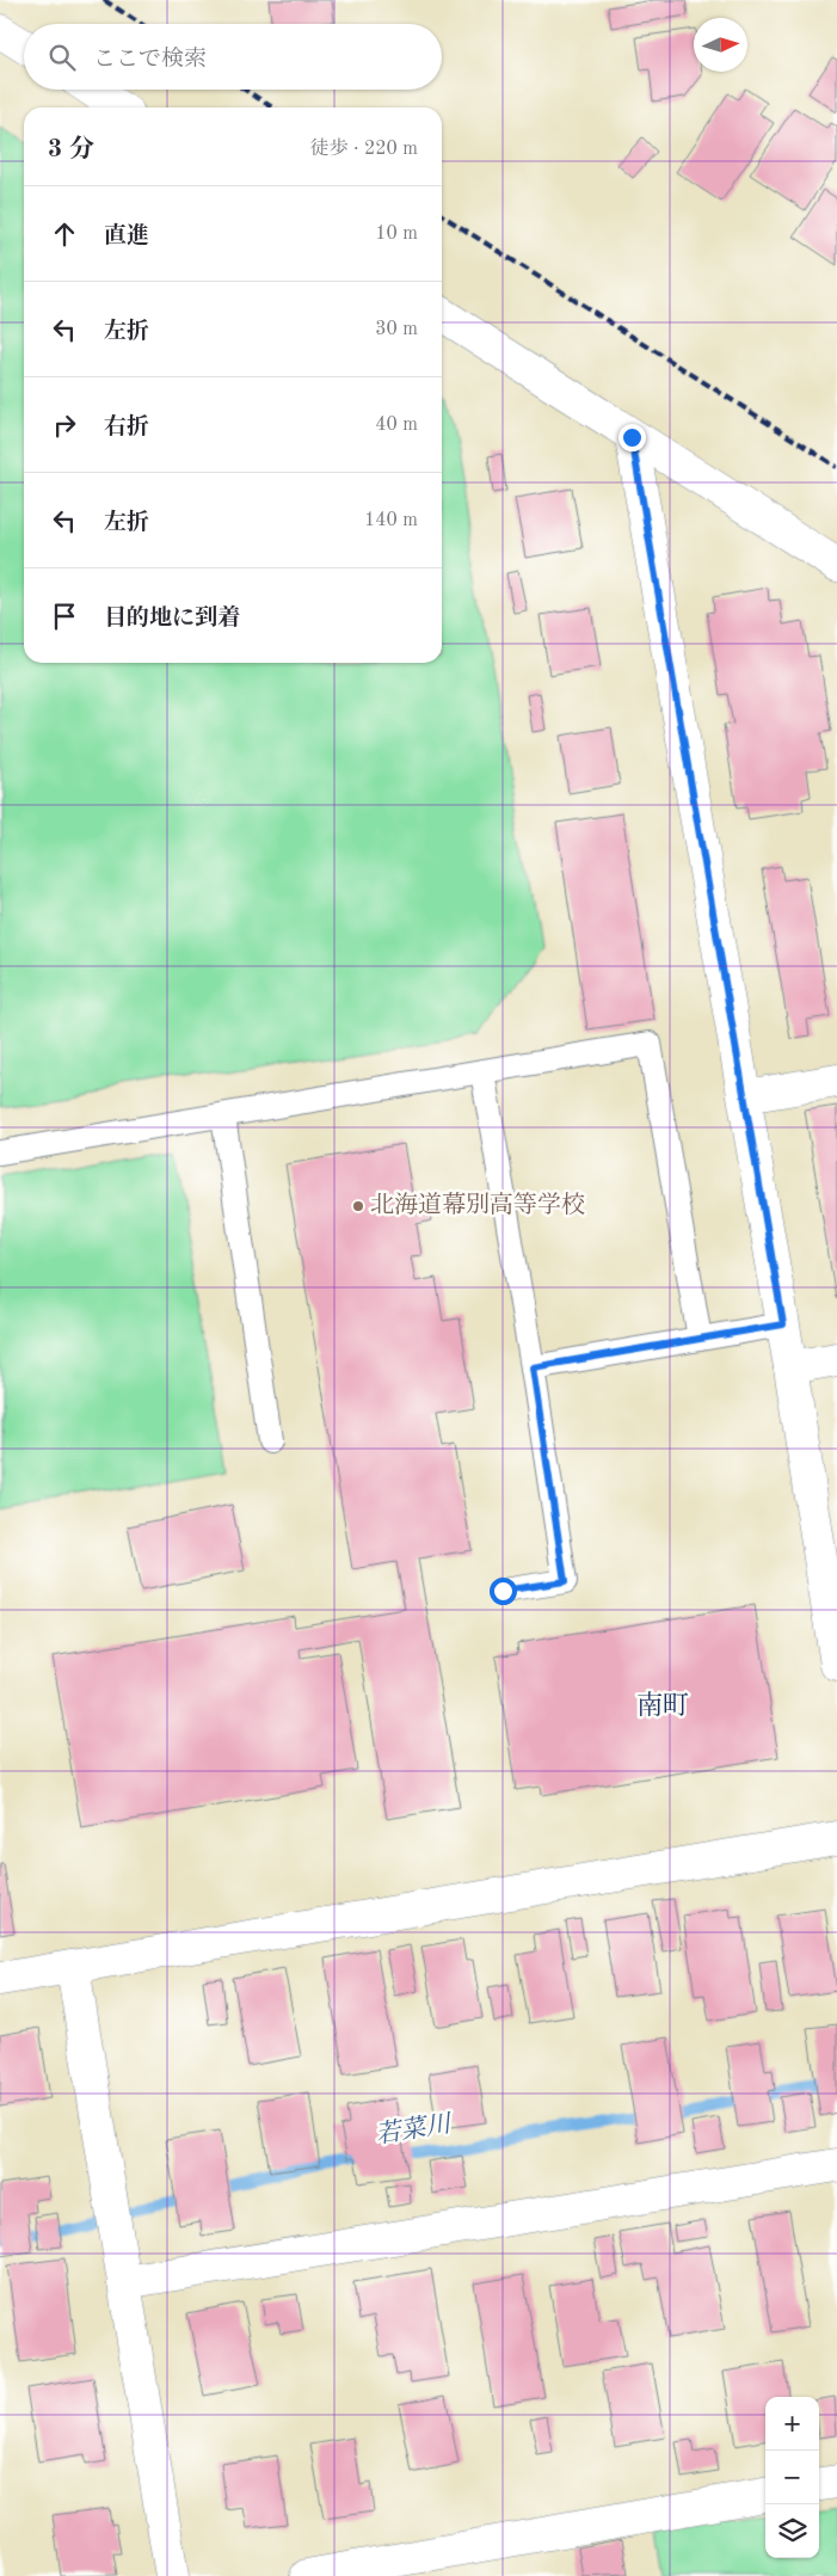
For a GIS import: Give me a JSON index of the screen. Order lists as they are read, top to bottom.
{
  "districts": ["南町"],
  "water": ["若菜川"],
  "places": ["北海道幕別高等学校"],
  "north": "right",
  "page": {
    "search": "ここで検索",
    "heading": ["3 分", "徒歩 · 220 m"],
    "list": [
      ["直進", "10 m"],
      ["左折", "30 m"],
      ["右折", "40 m"],
      ["左折", "140 m"],
      "目的地に到着"
    ],
    "map_buttons": ["+", "−"]
  }
}
